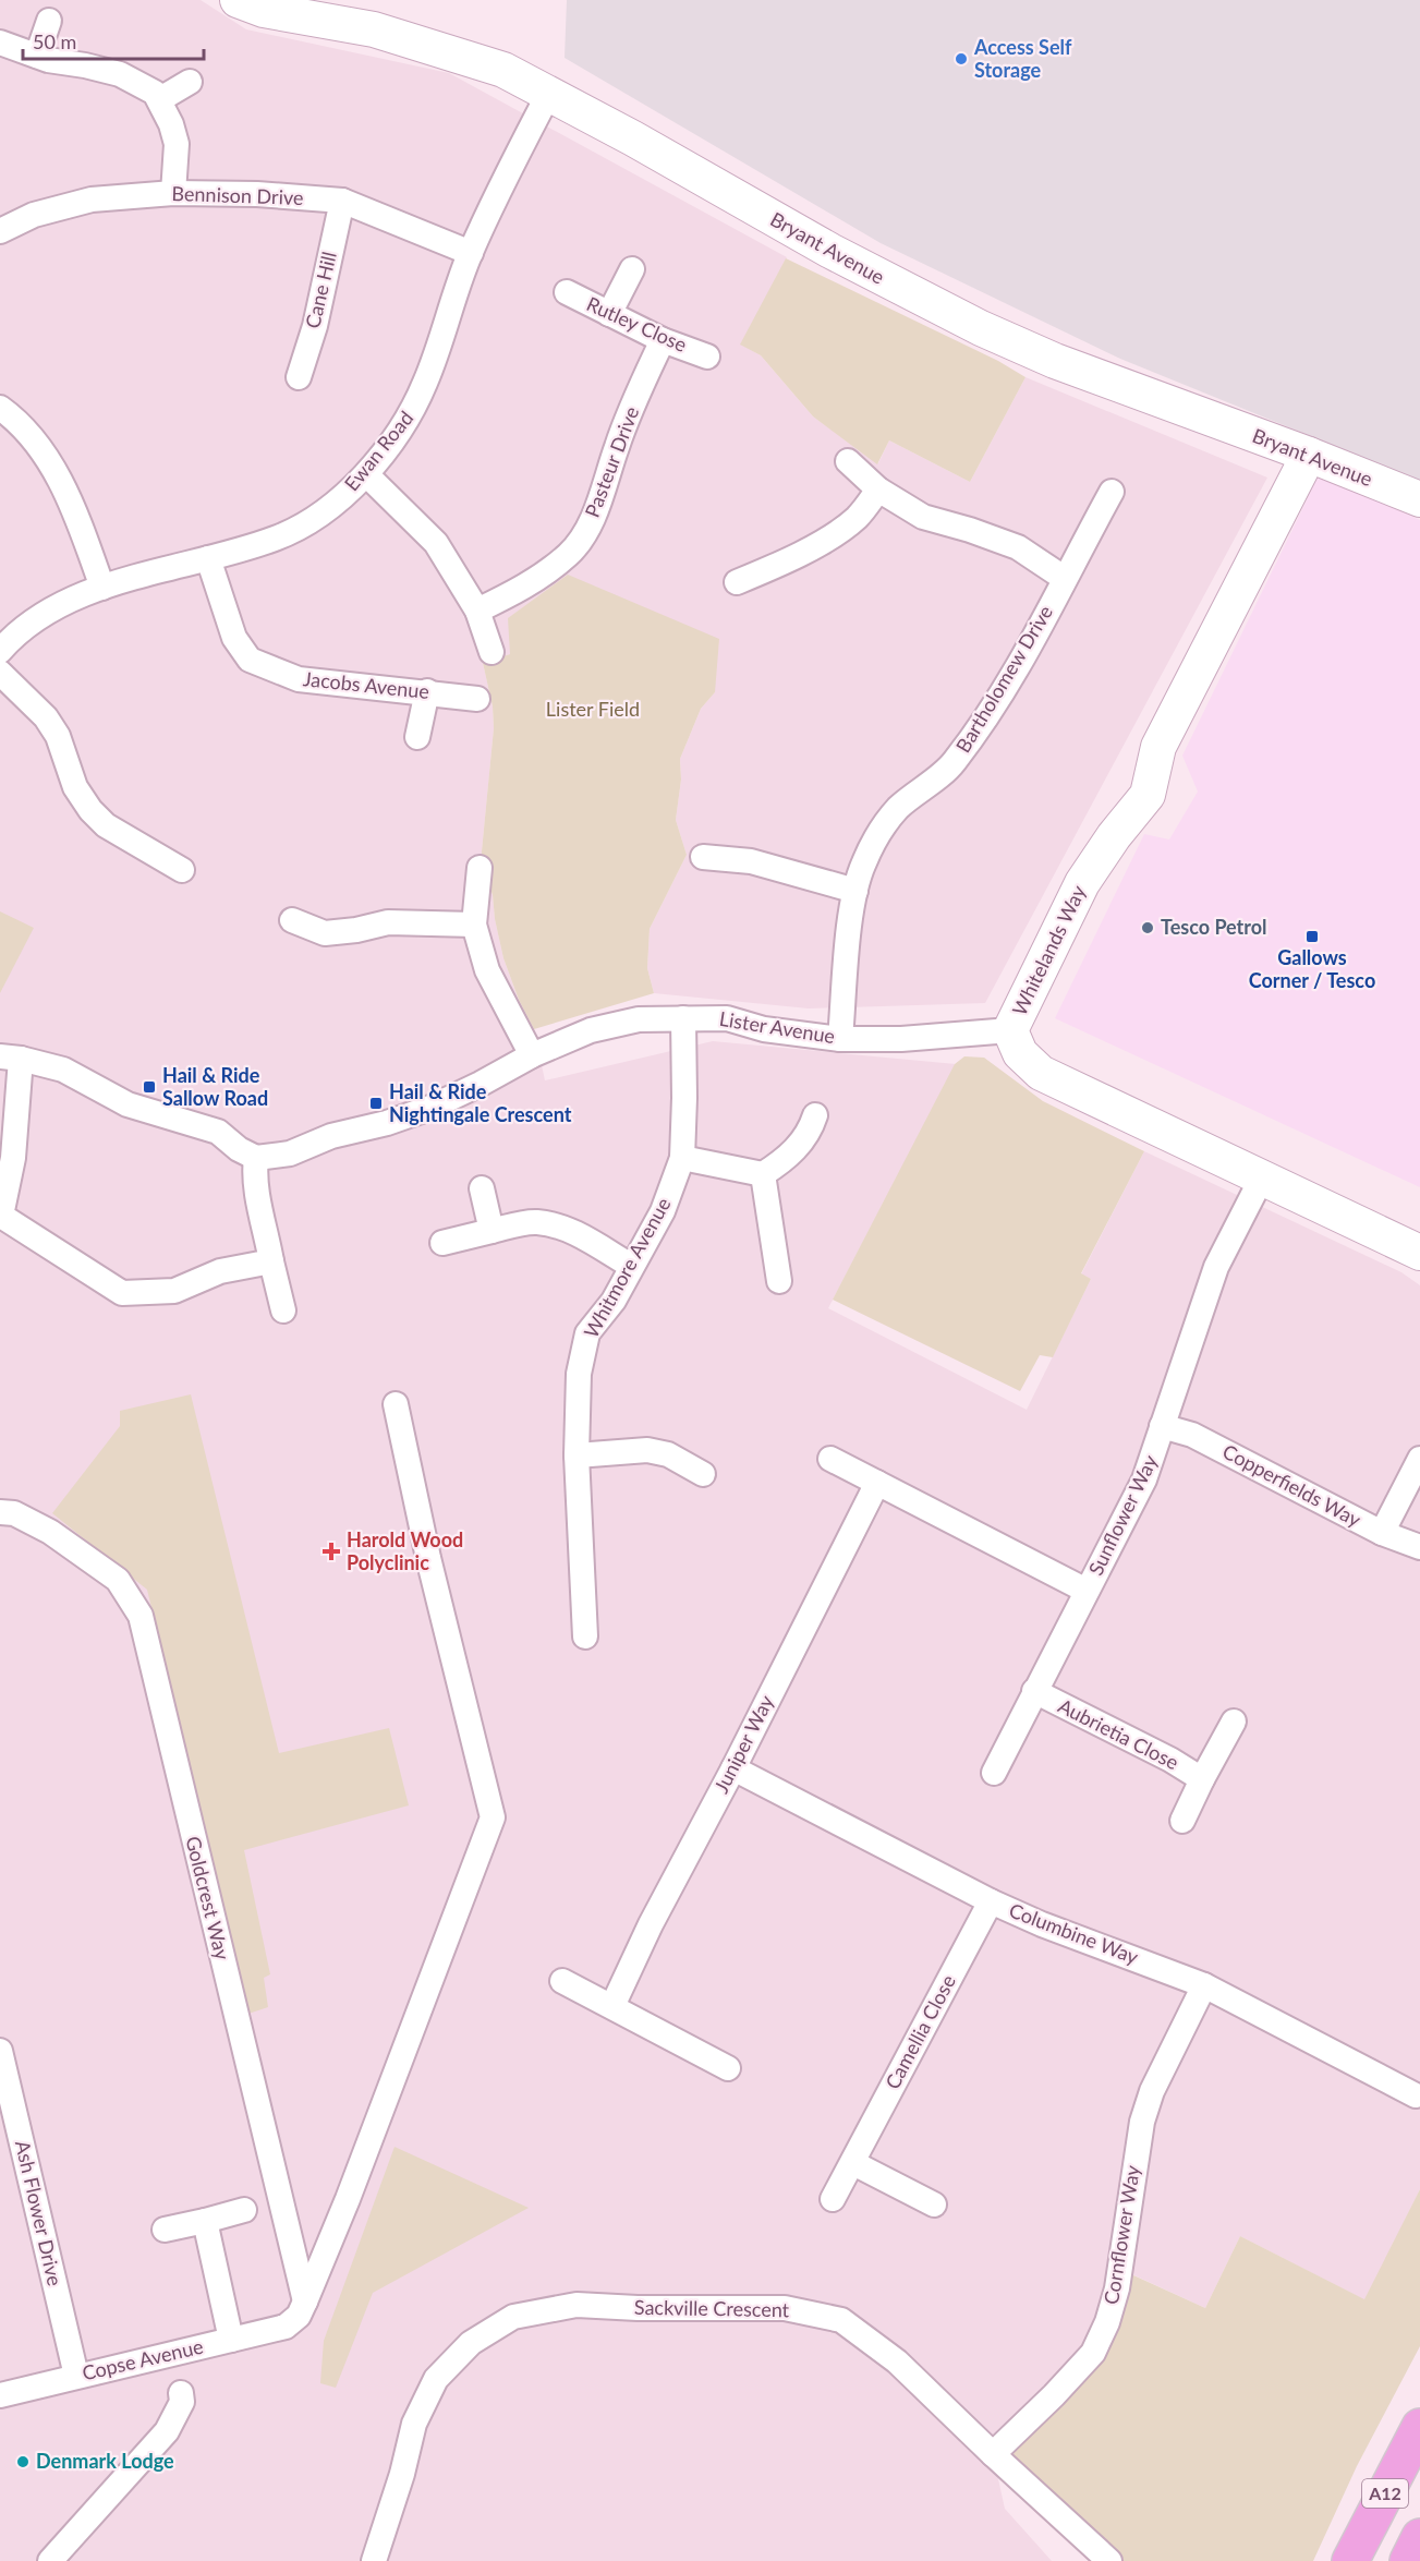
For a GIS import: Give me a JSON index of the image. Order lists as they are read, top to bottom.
{
  "streets": {
    "highway": ["A12"],
    "street": [
      "Bennison Drive",
      "Bryant Avenue",
      "Cane Hill",
      "Rutley Close",
      "Ewan Road",
      "Pasteur Drive",
      "Bartholomew Drive",
      "Jacobs Avenue",
      "Whitelands Way",
      "Lister Avenue",
      "Whitmore Avenue",
      "Copperfields Way",
      "Sunflower Way",
      "Aubrietia Close",
      "Juniper Way",
      "Goldcrest Way",
      "Columbine Way",
      "Camellia Close",
      "Ash Flower Drive",
      "Cornflower Way",
      "Sackville Crescent",
      "Copse Avenue"
    ]
  },
  "crossings": [
    ["Bennison Drive", "Cane Hill"],
    ["Bennison Drive", "Ewan Road"],
    ["Bryant Avenue", "Ewan Road"],
    ["Bryant Avenue", "Whitelands Way"],
    ["Rutley Close", "Pasteur Drive"],
    ["Ewan Road", "Jacobs Avenue"],
    ["Bartholomew Drive", "Lister Avenue"],
    ["Whitelands Way", "Lister Avenue"],
    ["Whitelands Way", "Sunflower Way"],
    ["Lister Avenue", "Whitmore Avenue"],
    ["Copperfields Way", "Sunflower Way"],
    ["Sunflower Way", "Aubrietia Close"],
    ["Juniper Way", "Columbine Way"],
    ["Goldcrest Way", "Copse Avenue"],
    ["Columbine Way", "Camellia Close"],
    ["Columbine Way", "Cornflower Way"],
    ["Ash Flower Drive", "Copse Avenue"],
    ["Cornflower Way", "Sackville Crescent"]
  ],
  "parks": ["Lister Field"],
  "places": {
    "other": ["Access Self Storage", "Tesco Petrol", "Denmark Lodge"],
    "transit": ["Gallows Corner / Tesco", "Hail & Ride Sallow Road", "Hail & Ride Nightingale Crescent"],
    "health": ["Harold Wood Polyclinic"]
  },
  "scale_bar": "50 m"
}
